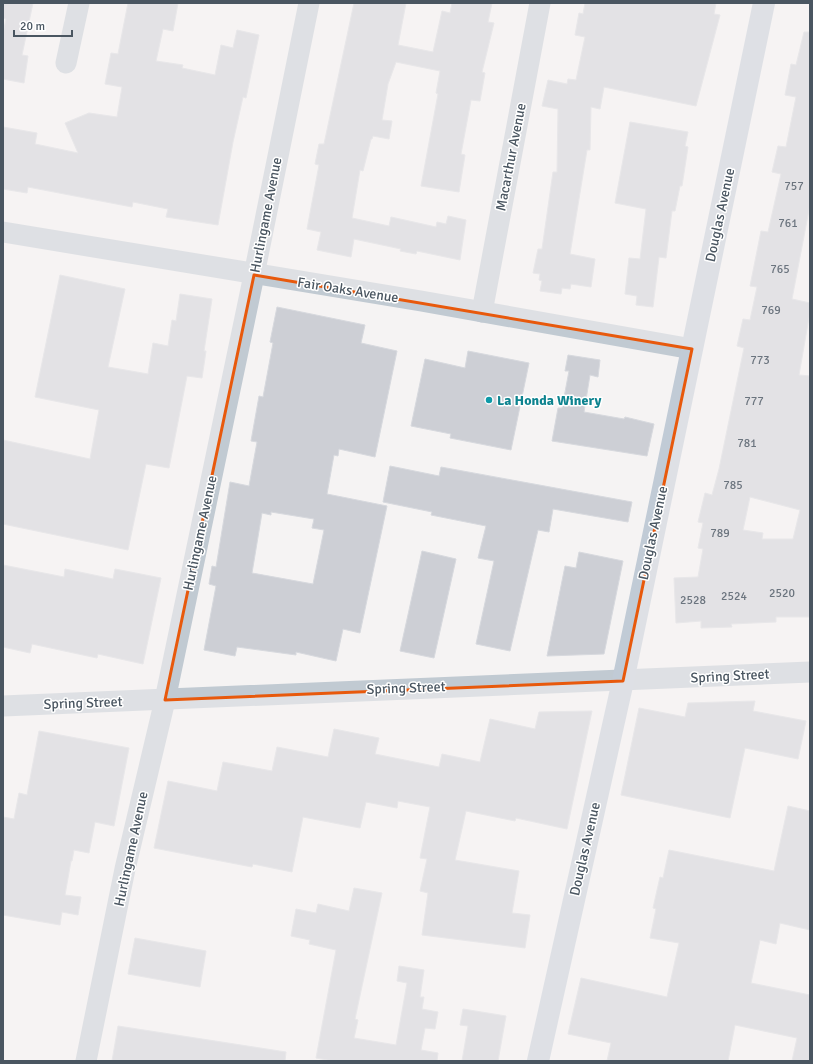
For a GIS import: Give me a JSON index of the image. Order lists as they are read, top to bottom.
{
  "streets": {
    "street": [
      "Macarthur Avenue",
      "Hurlingame Avenue",
      "Douglas Avenue",
      "Fair Oaks Avenue",
      "Spring Street"
    ]
  },
  "crossings": [
    ["Macarthur Avenue", "Fair Oaks Avenue"],
    ["Hurlingame Avenue", "Fair Oaks Avenue"],
    ["Hurlingame Avenue", "Spring Street"],
    ["Douglas Avenue", "Fair Oaks Avenue"],
    ["Douglas Avenue", "Spring Street"]
  ],
  "places": ["La Honda Winery"],
  "house_numbers": [
    "757",
    "761",
    "765",
    "769",
    "773",
    "777",
    "781",
    "785",
    "789",
    "2520",
    "2524",
    "2528"
  ],
  "scale_bar": "20 m"
}
